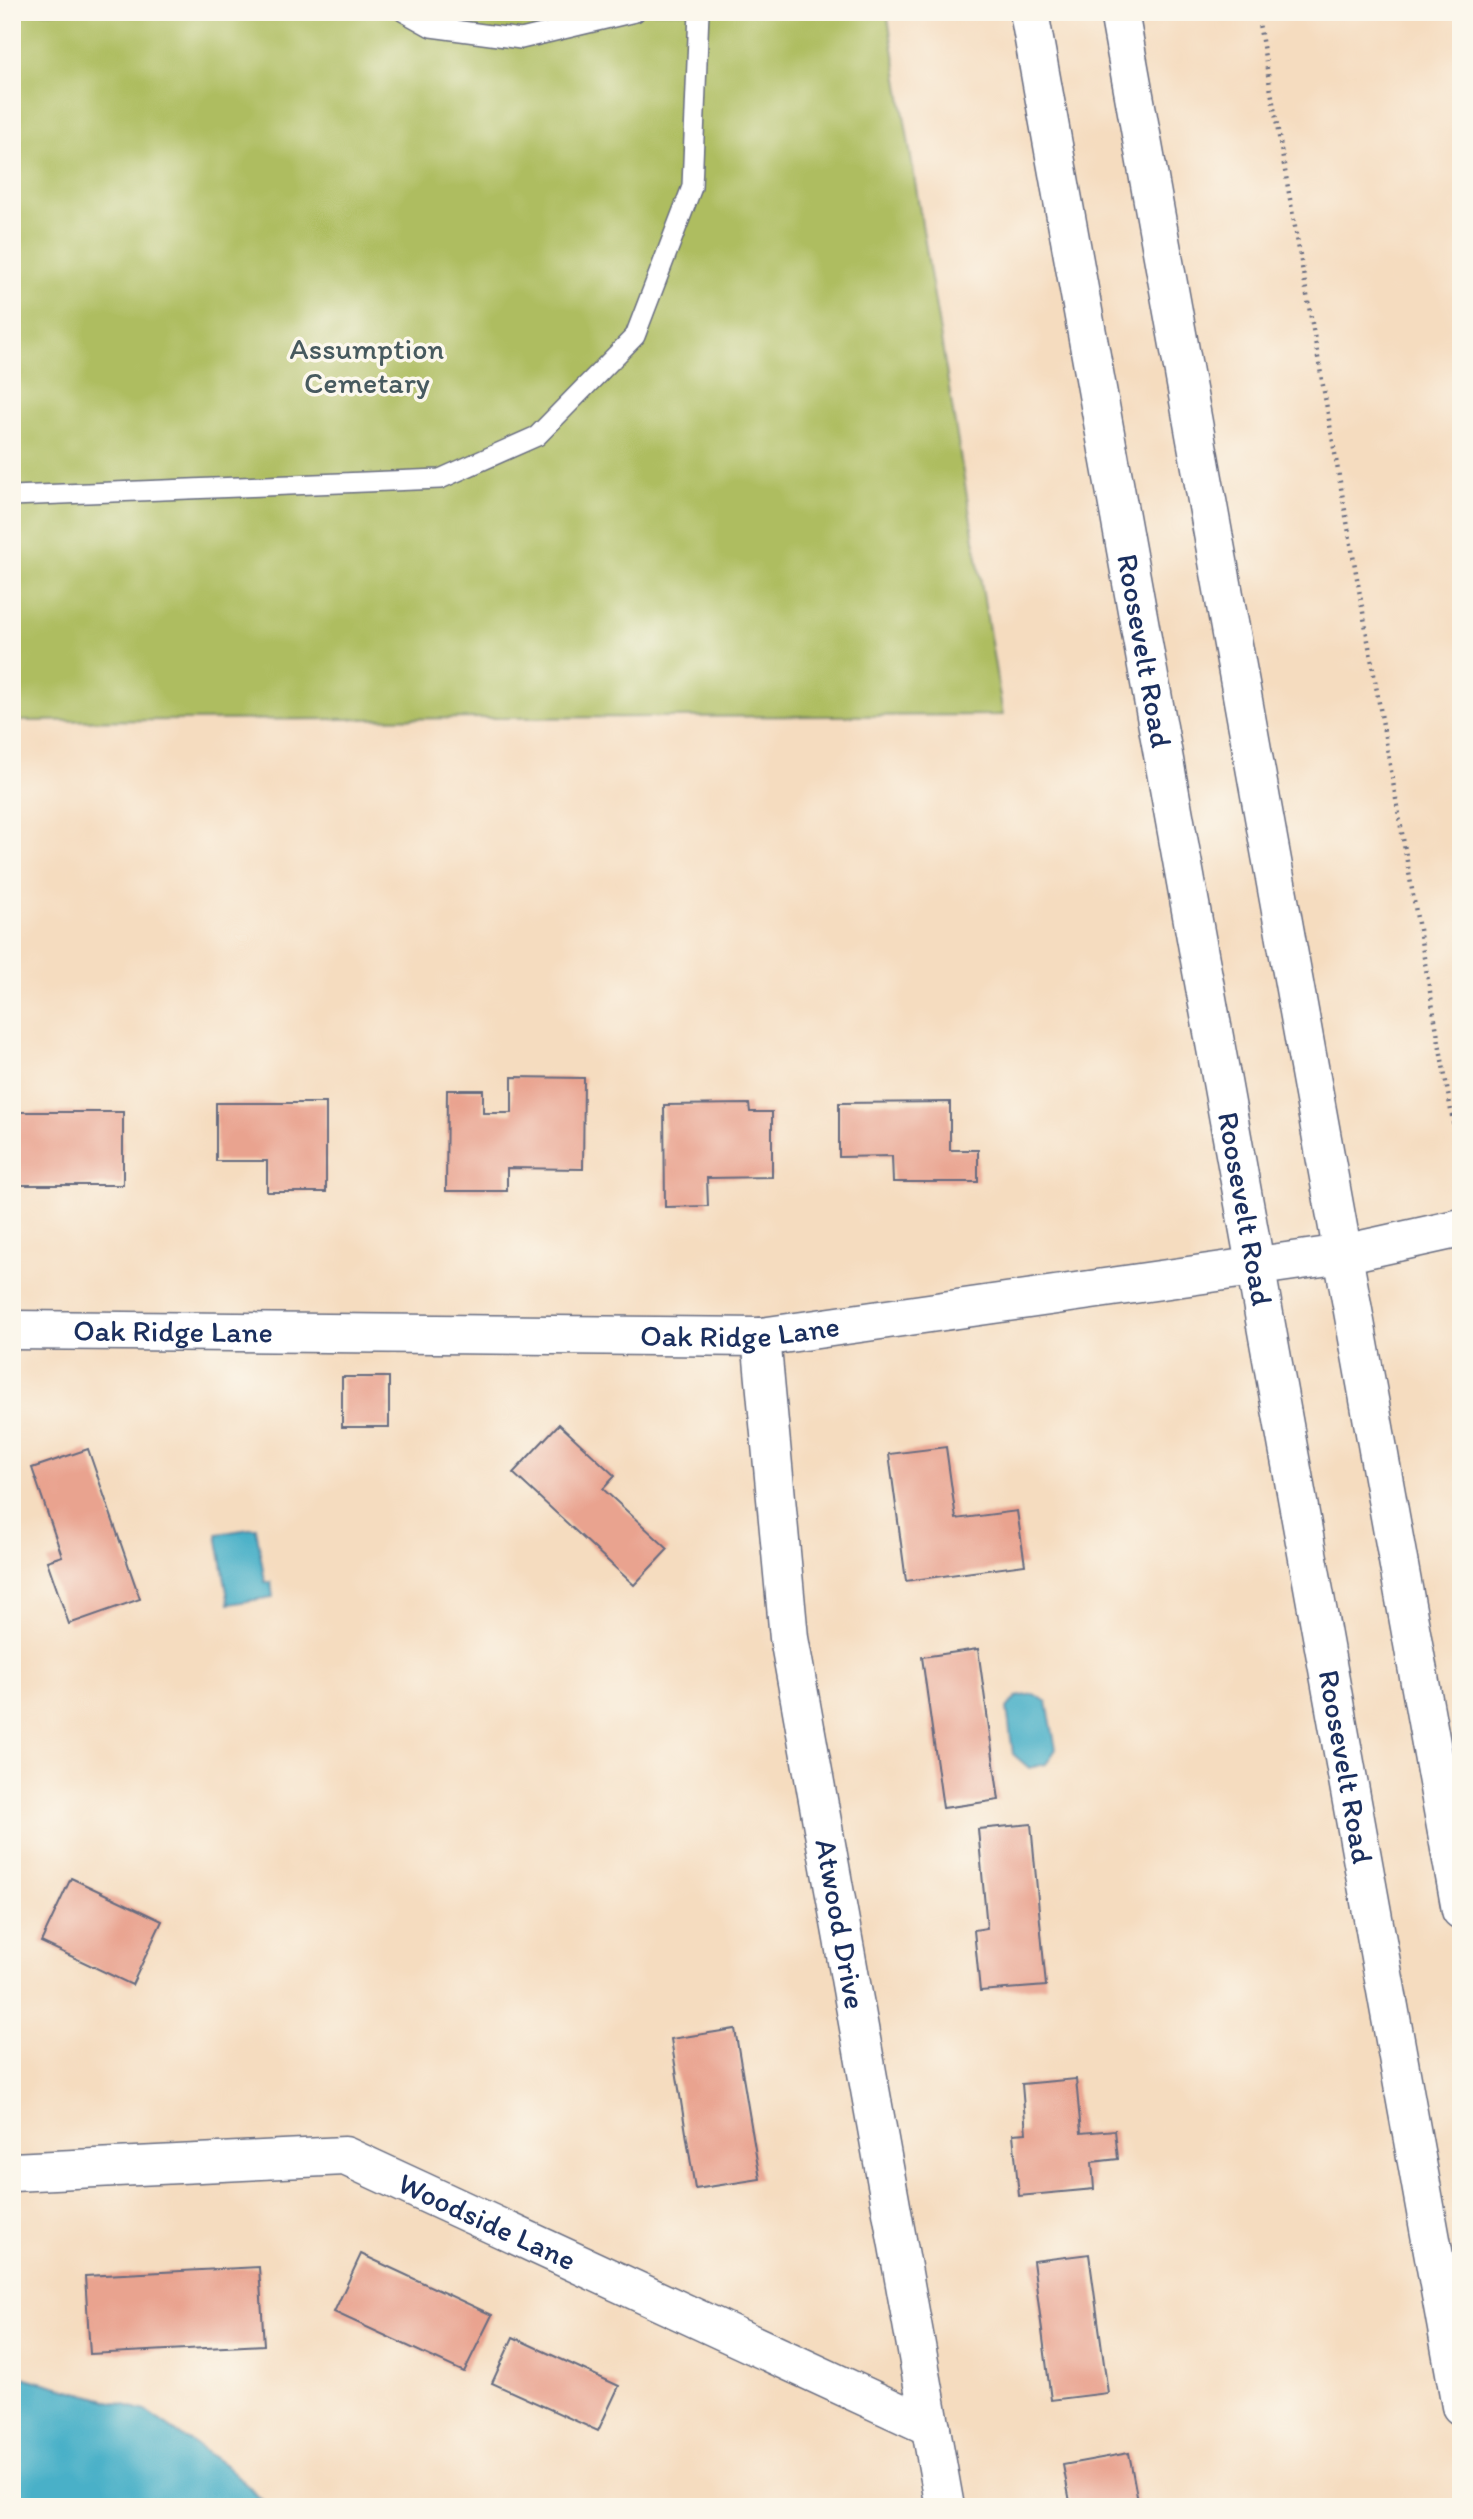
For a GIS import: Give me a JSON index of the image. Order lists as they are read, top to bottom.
{
  "streets": {
    "main road": [
      "Roosevelt Road",
      "Oak Ridge Lane",
      "Atwood Drive",
      "Woodside Lane"
    ]
  },
  "crossings": [
    ["Roosevelt Road", "Oak Ridge Lane"],
    ["Oak Ridge Lane", "Atwood Drive"],
    ["Atwood Drive", "Woodside Lane"]
  ],
  "parks": ["Assumption Cemetary"]
}
